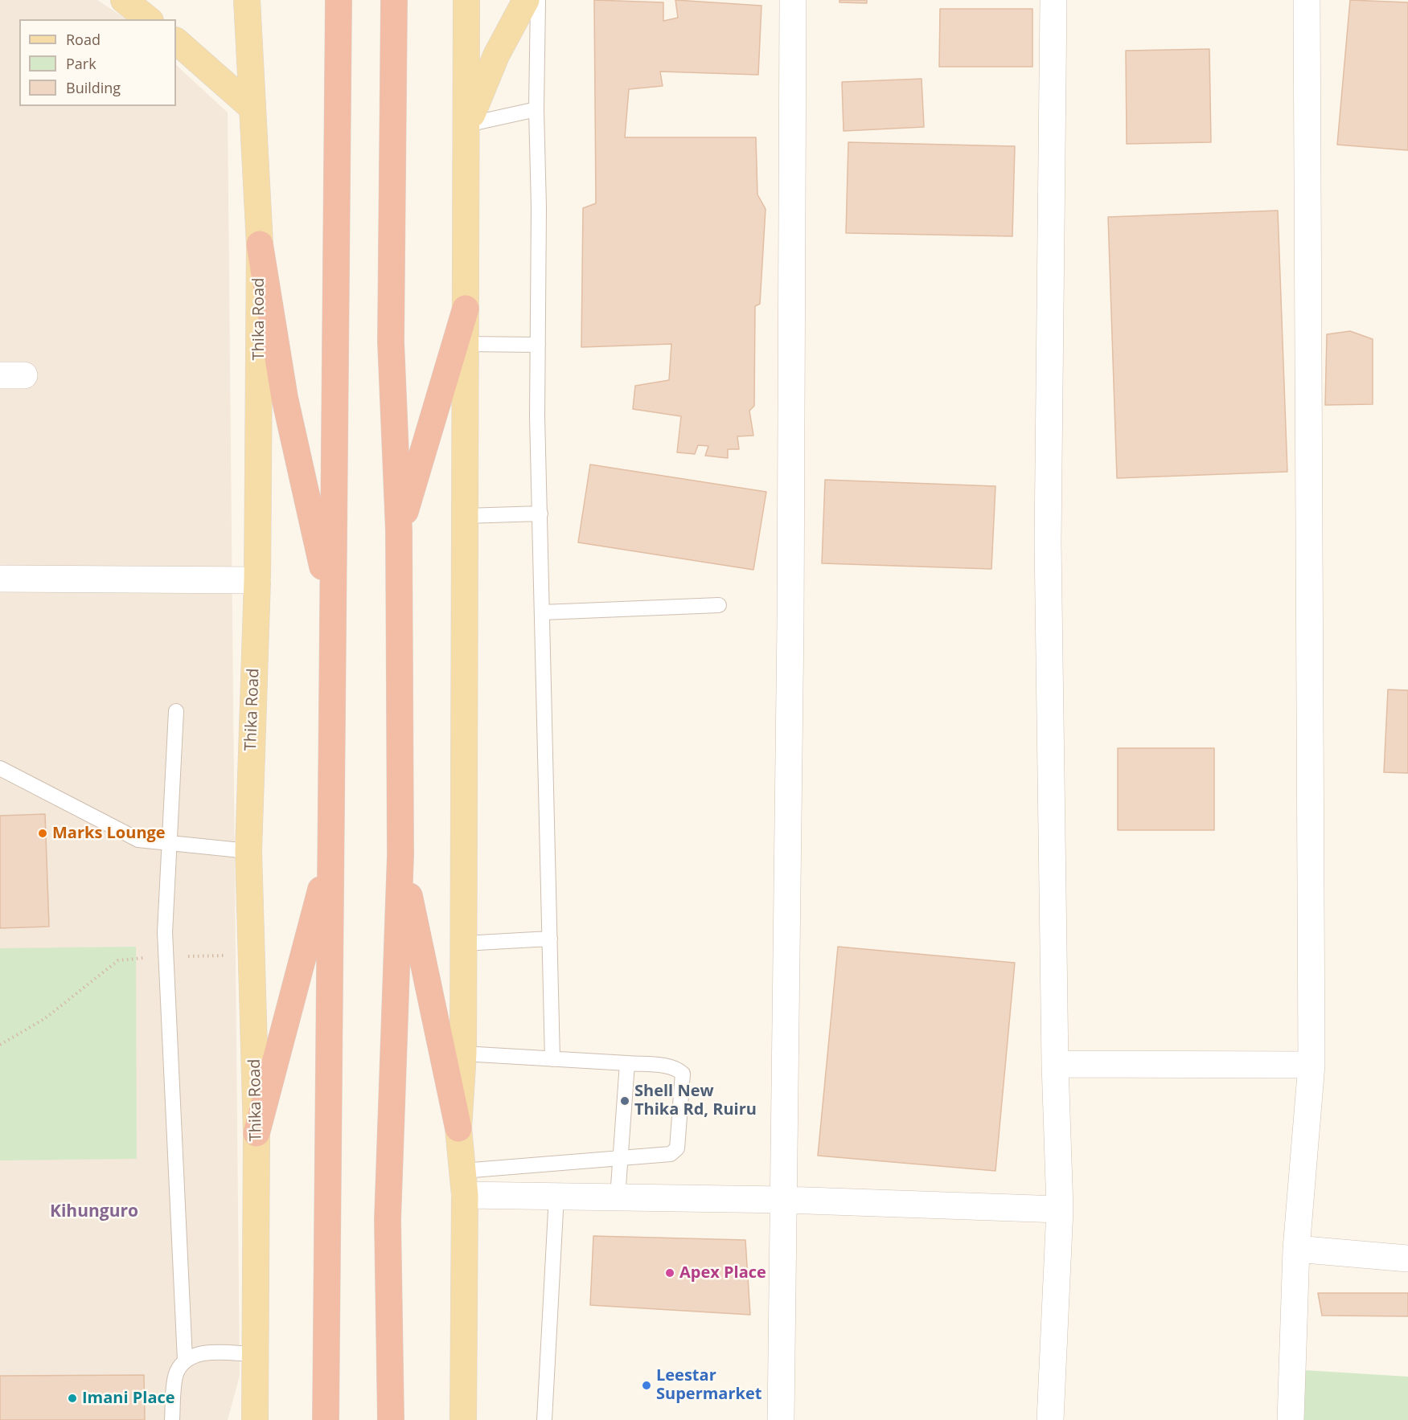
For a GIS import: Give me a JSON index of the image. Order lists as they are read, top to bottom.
{
  "streets": {
    "main road": ["Thika Road"]
  },
  "districts": ["Kihunguro"],
  "places": [
    "Marks Lounge",
    "Shell New Thika Rd, Ruiru",
    "Apex Place",
    "Leestar Supermarket",
    "Imani Place"
  ],
  "legend": ["Road", "Park", "Building"]
}
